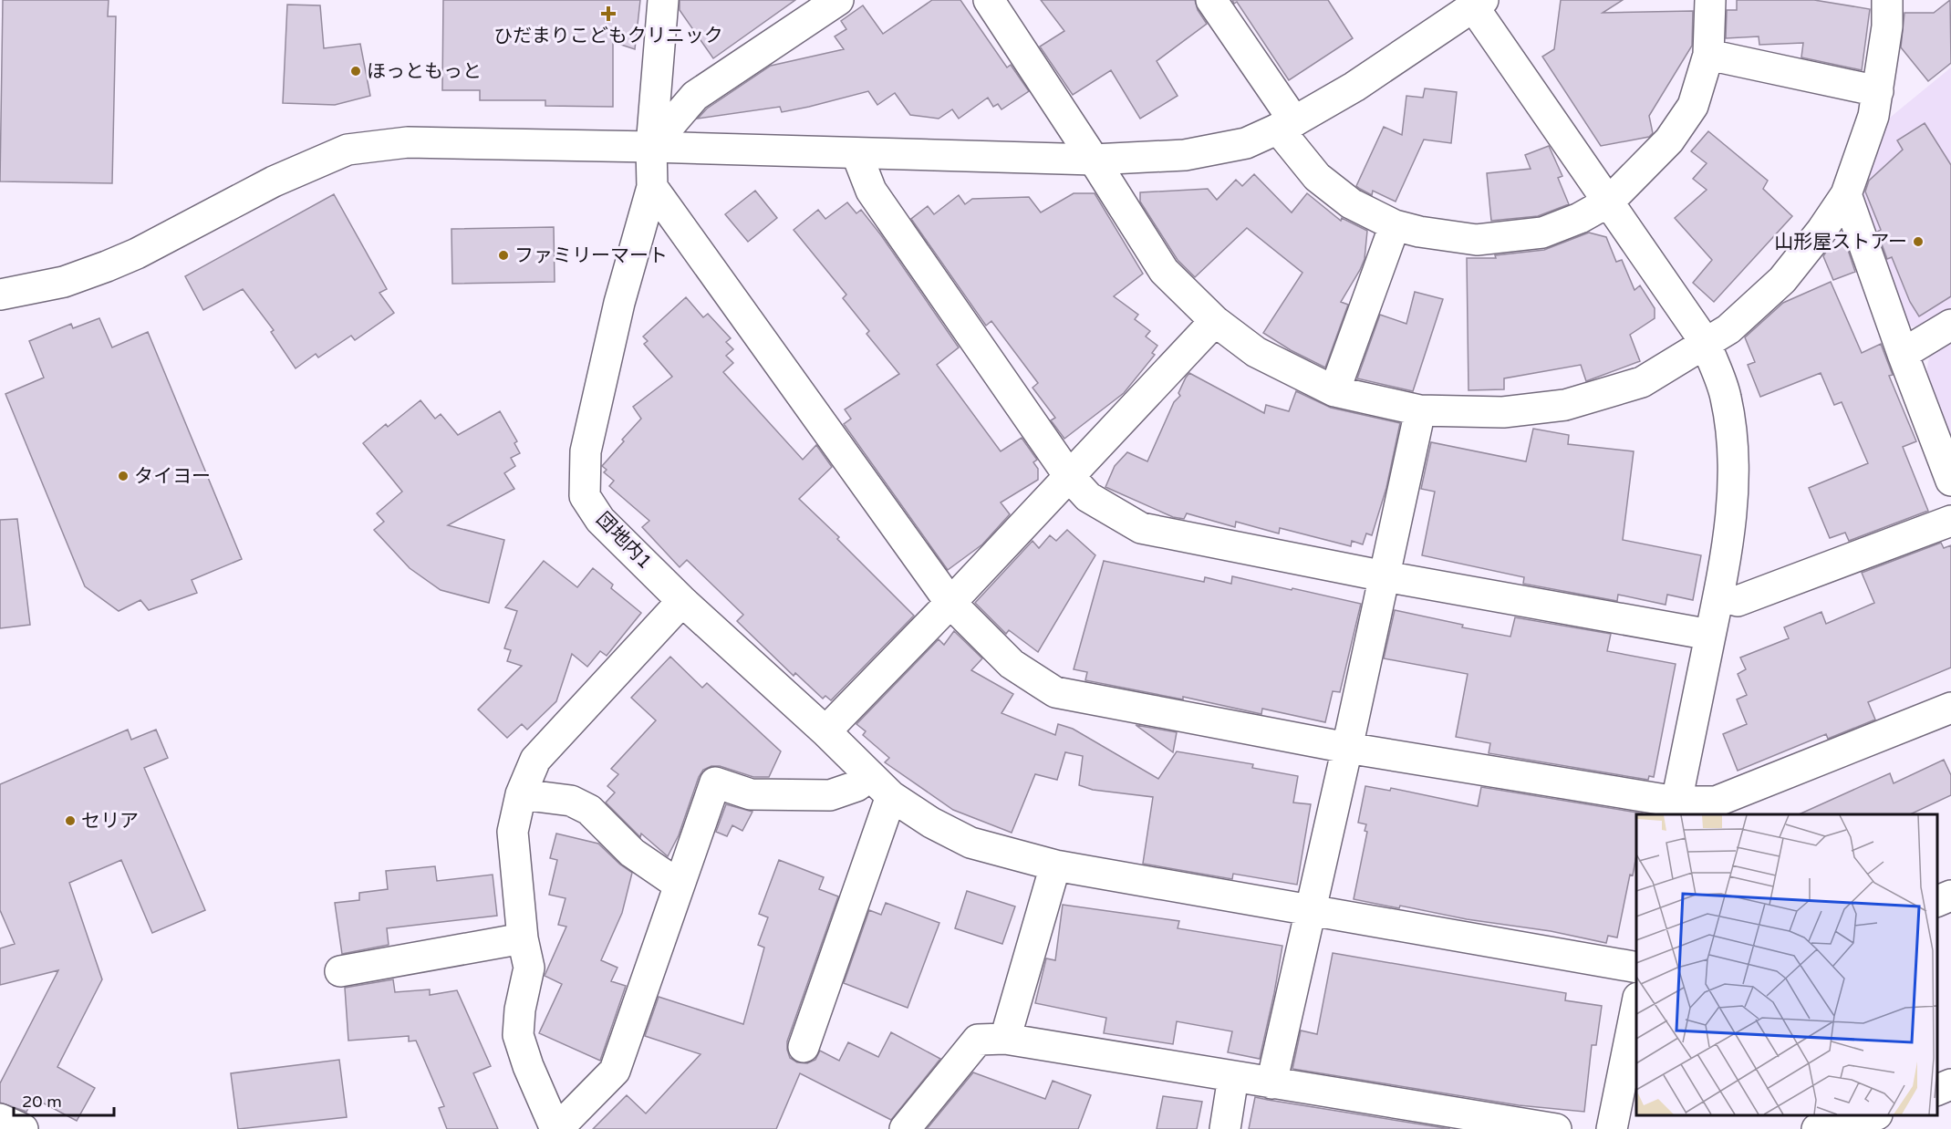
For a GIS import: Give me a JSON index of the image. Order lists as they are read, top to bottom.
{
  "streets": {
    "street": ["団地内1"]
  },
  "places": {
    "health": ["ひだまりこどもクリニック"],
    "other": [
      "ほっともっと",
      "山形屋ストアー",
      "ファミリーマート",
      "タイヨー",
      "セリア"
    ]
  },
  "scale_bar": "20 m"
}
